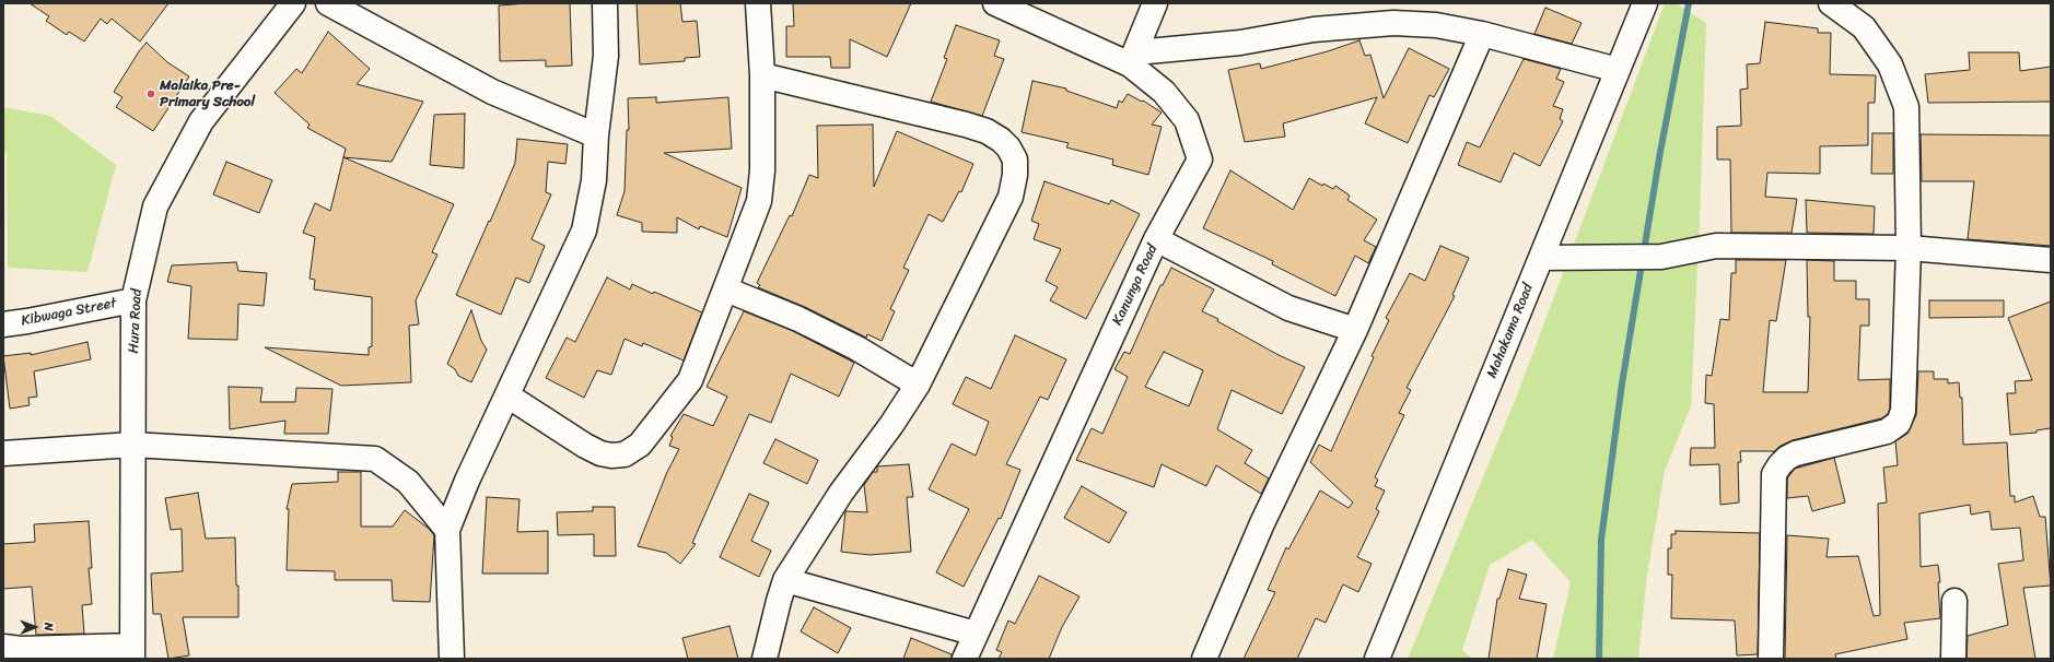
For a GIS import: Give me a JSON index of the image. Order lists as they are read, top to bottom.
{
  "streets": {
    "street": [
      "Kanunga Road",
      "Kibwaga Street",
      "Hura Road",
      "Mahakama Road"
    ]
  },
  "crossings": [
    ["Kibwaga Street", "Hura Road"]
  ],
  "places": ["Malaika Pre- Primary School"],
  "north": "right"
}
